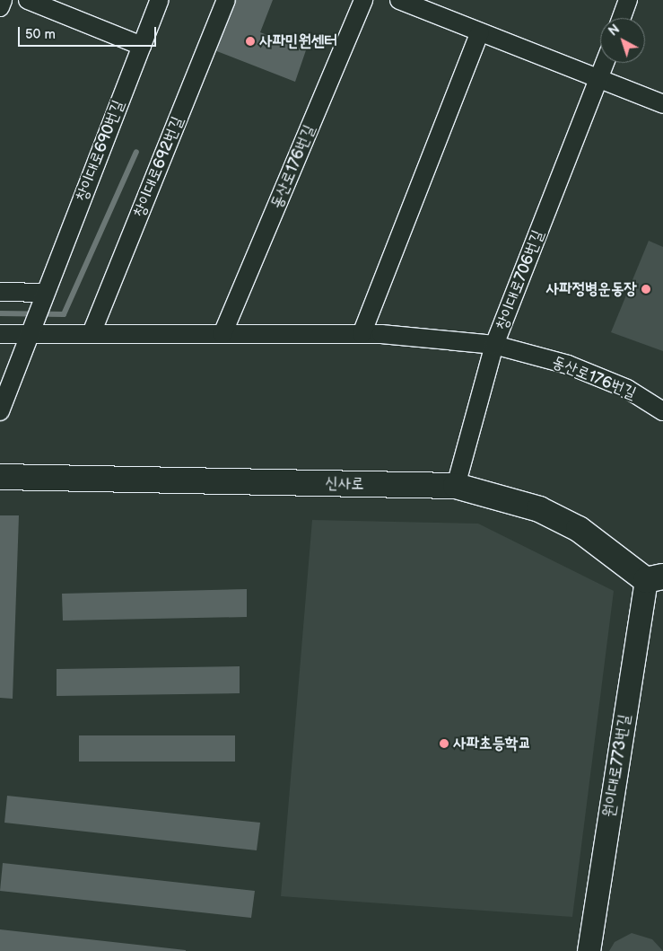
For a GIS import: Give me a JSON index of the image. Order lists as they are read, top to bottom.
{
  "streets": {
    "main road": ["신사로"],
    "street": [
      "창이대로690번길",
      "창이대로692번길",
      "동산로176번길",
      "창이대로706번길",
      "원이대로773번길"
    ]
  },
  "crossings": [
    ["창이대로690번길", "동산로176번길"],
    ["창이대로692번길", "동산로176번길"],
    ["동산로176번길", "창이대로706번길"],
    ["창이대로706번길", "신사로"],
    ["신사로", "원이대로773번길"]
  ],
  "places": ["사파민원센터", "사파정병운동장", "사파초등학교"],
  "scale_bar": "50 m",
  "north": "top left"
}
